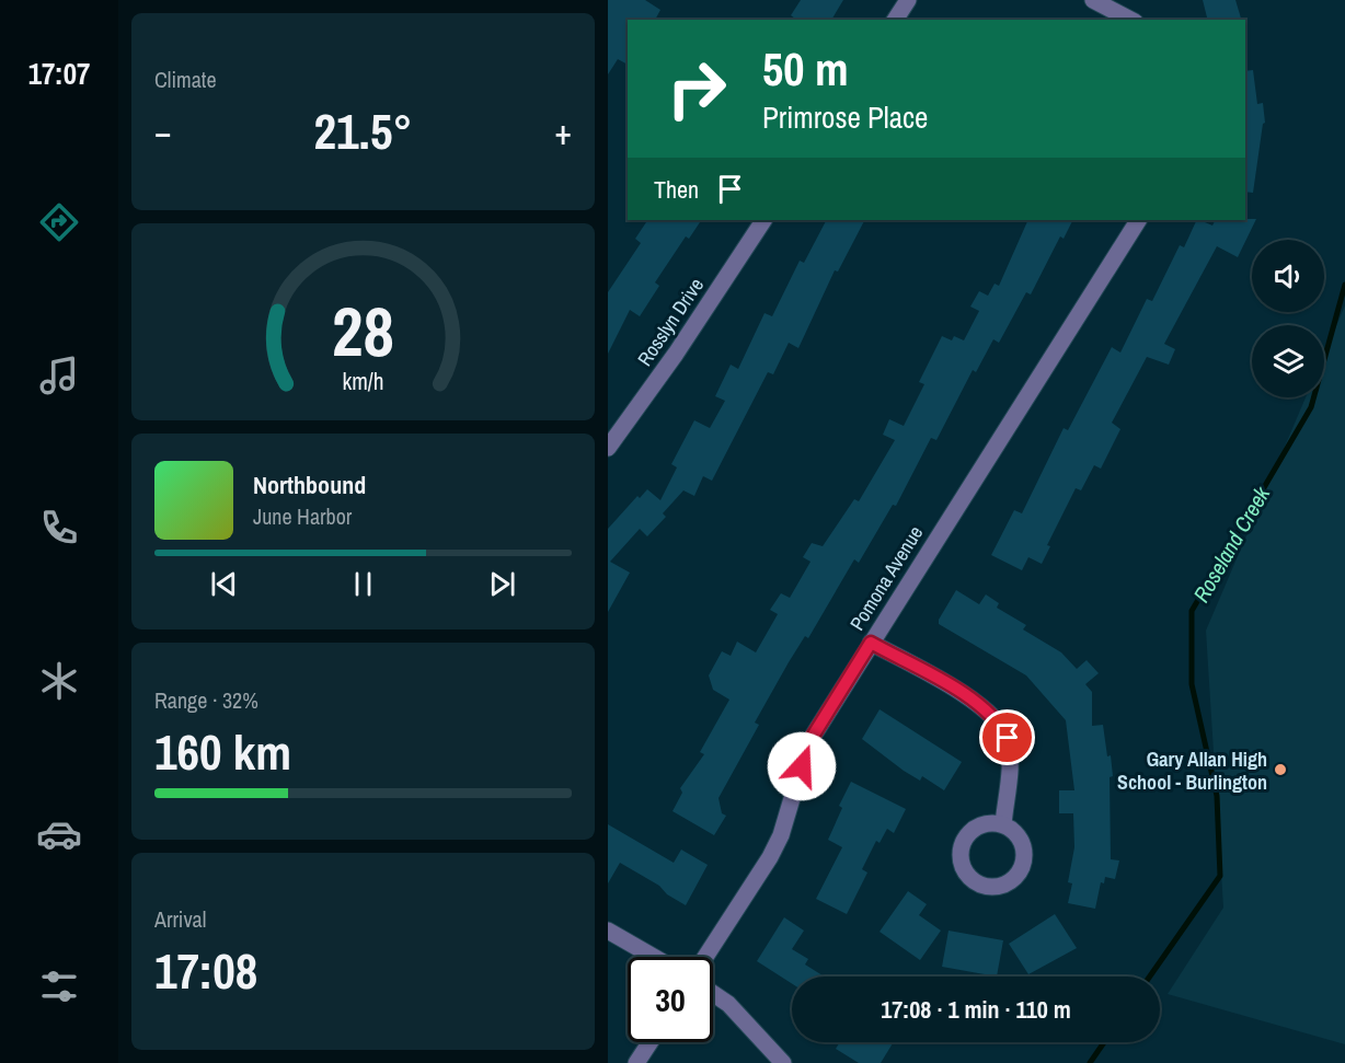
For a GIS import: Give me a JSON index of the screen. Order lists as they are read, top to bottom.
{
  "streets": {
    "street": ["Rosslyn Drive", "Pomona Avenue"]
  },
  "water": ["Roseland Creek"],
  "places": ["Gary Allan High School - Burlington"],
  "page": {
    "tabs": "17:07",
    "tile": [
      "Climate",
      ["Range · 32%", "160 km"],
      ["Arrival", "17:08"]
    ],
    "turn": ["50 m", "Primrose Place"],
    "heat": ["−", "21.5°", "+"],
    "then": "Then",
    "song": ["Northbound", "June Harbor"],
    "limit": "30",
    "trip": "17:08 · 1 min · 110 m",
    "gauge": ["28", "km/h"]
  }
}
